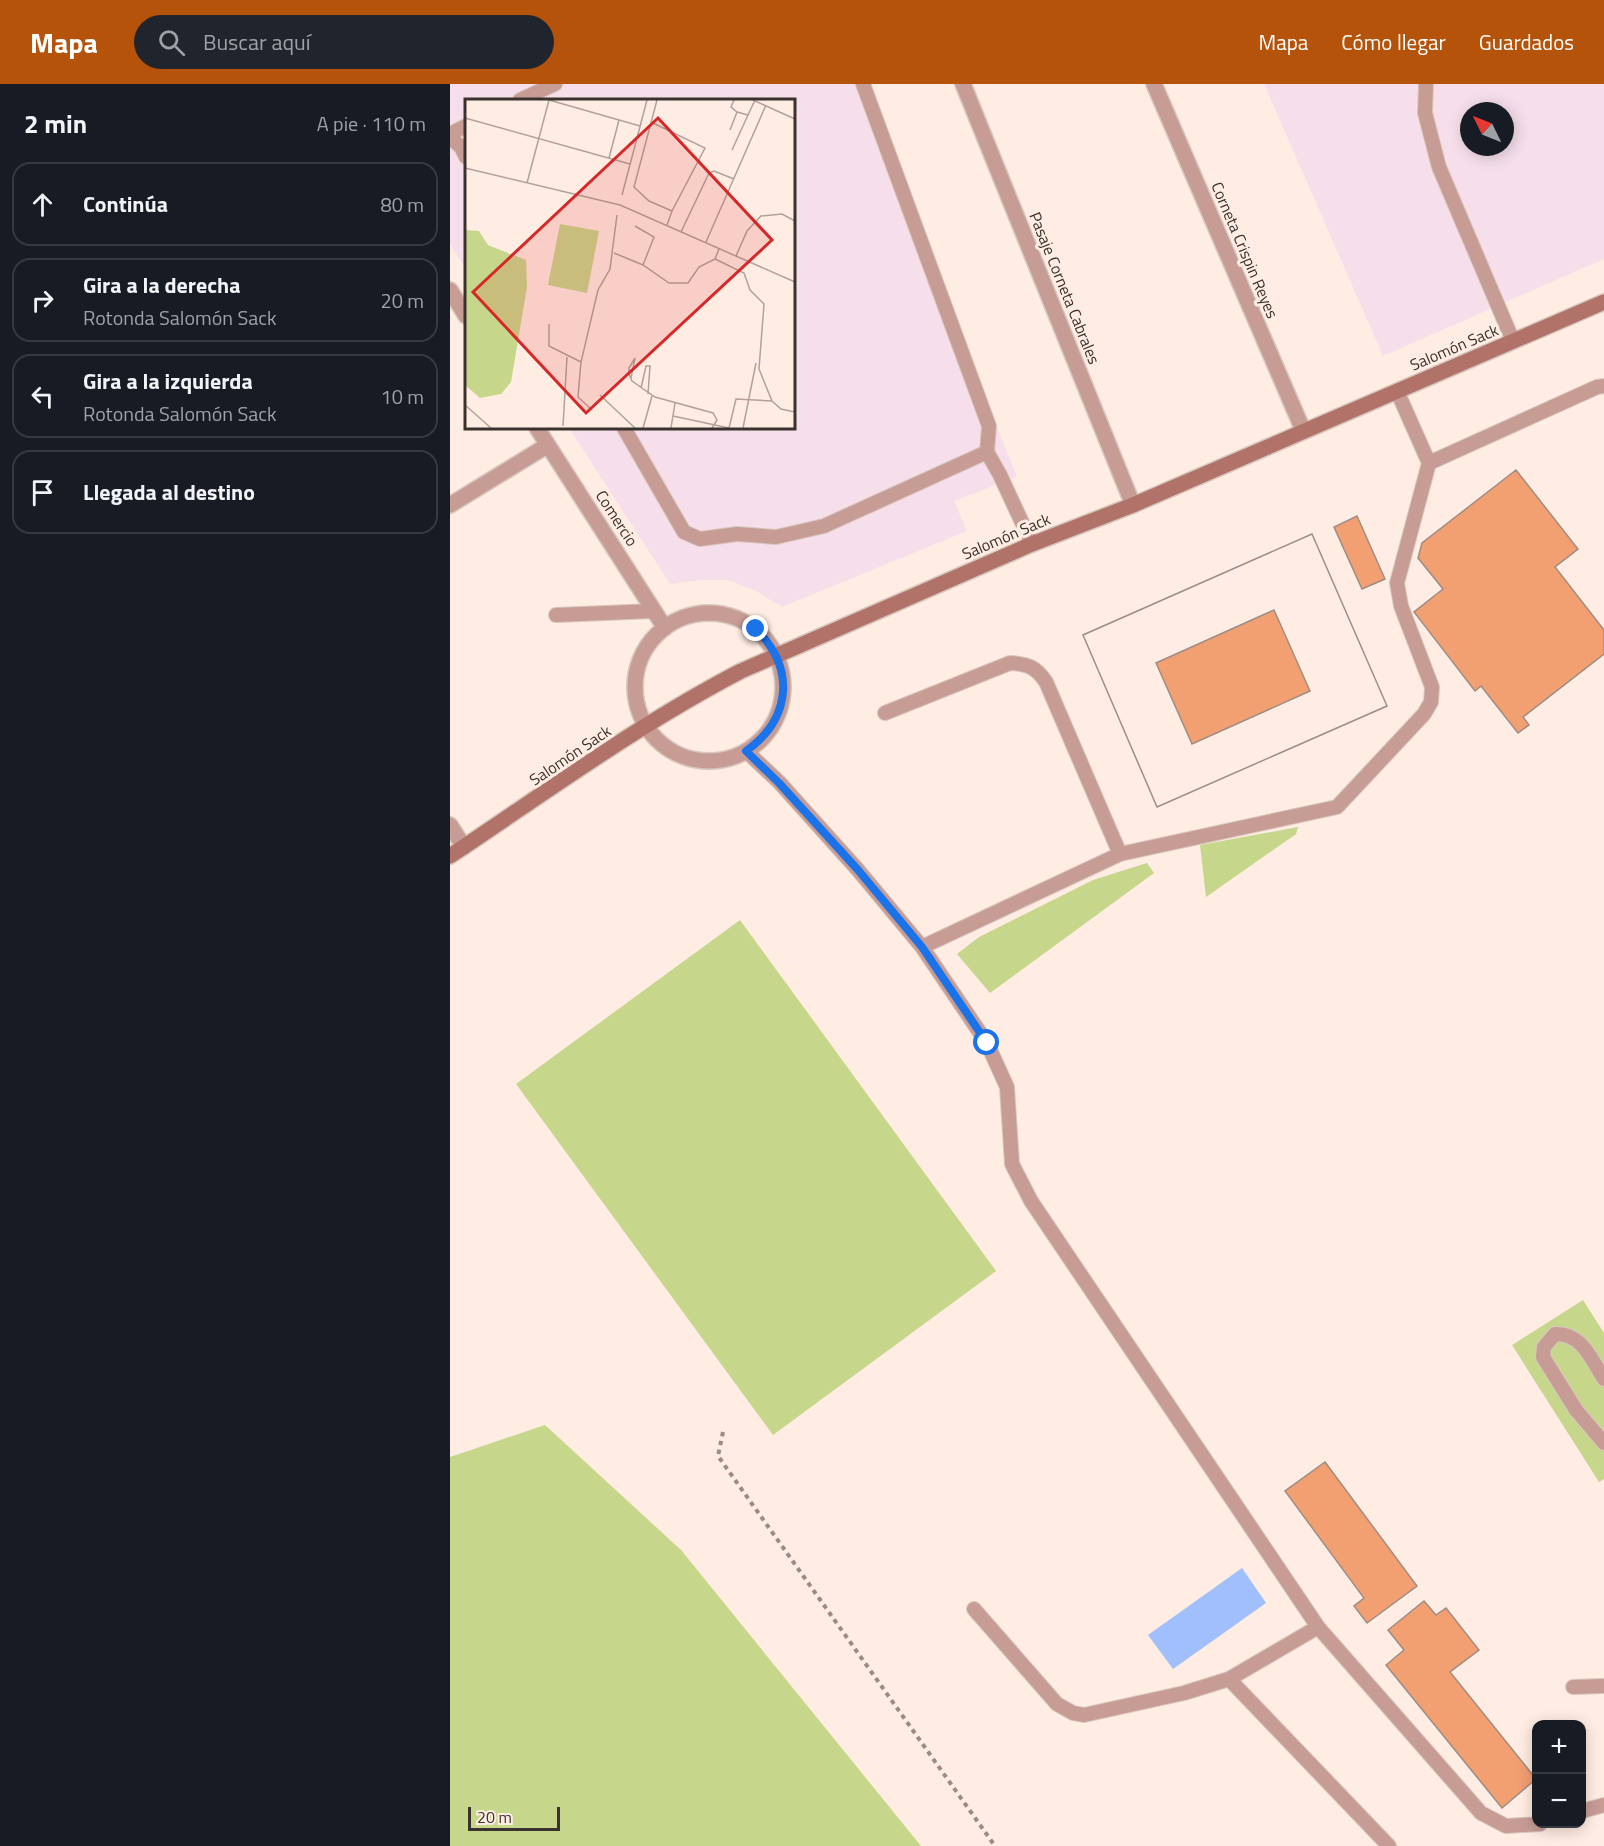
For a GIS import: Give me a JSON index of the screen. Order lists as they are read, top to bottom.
{
  "streets": {
    "street": [
      "Corneta Crispin Reyes",
      "Pasaje Corneta Cabrales",
      "Salomón Sack",
      "Comercio"
    ]
  },
  "crossings": [
    ["Corneta Crispin Reyes", "Salomón Sack"],
    ["Pasaje Corneta Cabrales", "Salomón Sack"]
  ],
  "scale_bar": "20 m",
  "north": "top left",
  "page": {
    "header": "Mapa",
    "search": "Buscar aquí",
    "nav": ["Mapa", "Cómo llegar", "Guardados"],
    "heading": ["2 min", "A pie · 110 m"],
    "list": [
      ["Continúa", "80 m"],
      ["Gira a la derecha", "Rotonda Salomón Sack", "20 m"],
      ["Gira a la izquierda", "Rotonda Salomón Sack", "10 m"],
      "Llegada al destino"
    ],
    "map_buttons": ["+", "−"],
    "scale": "20 m"
  }
}
